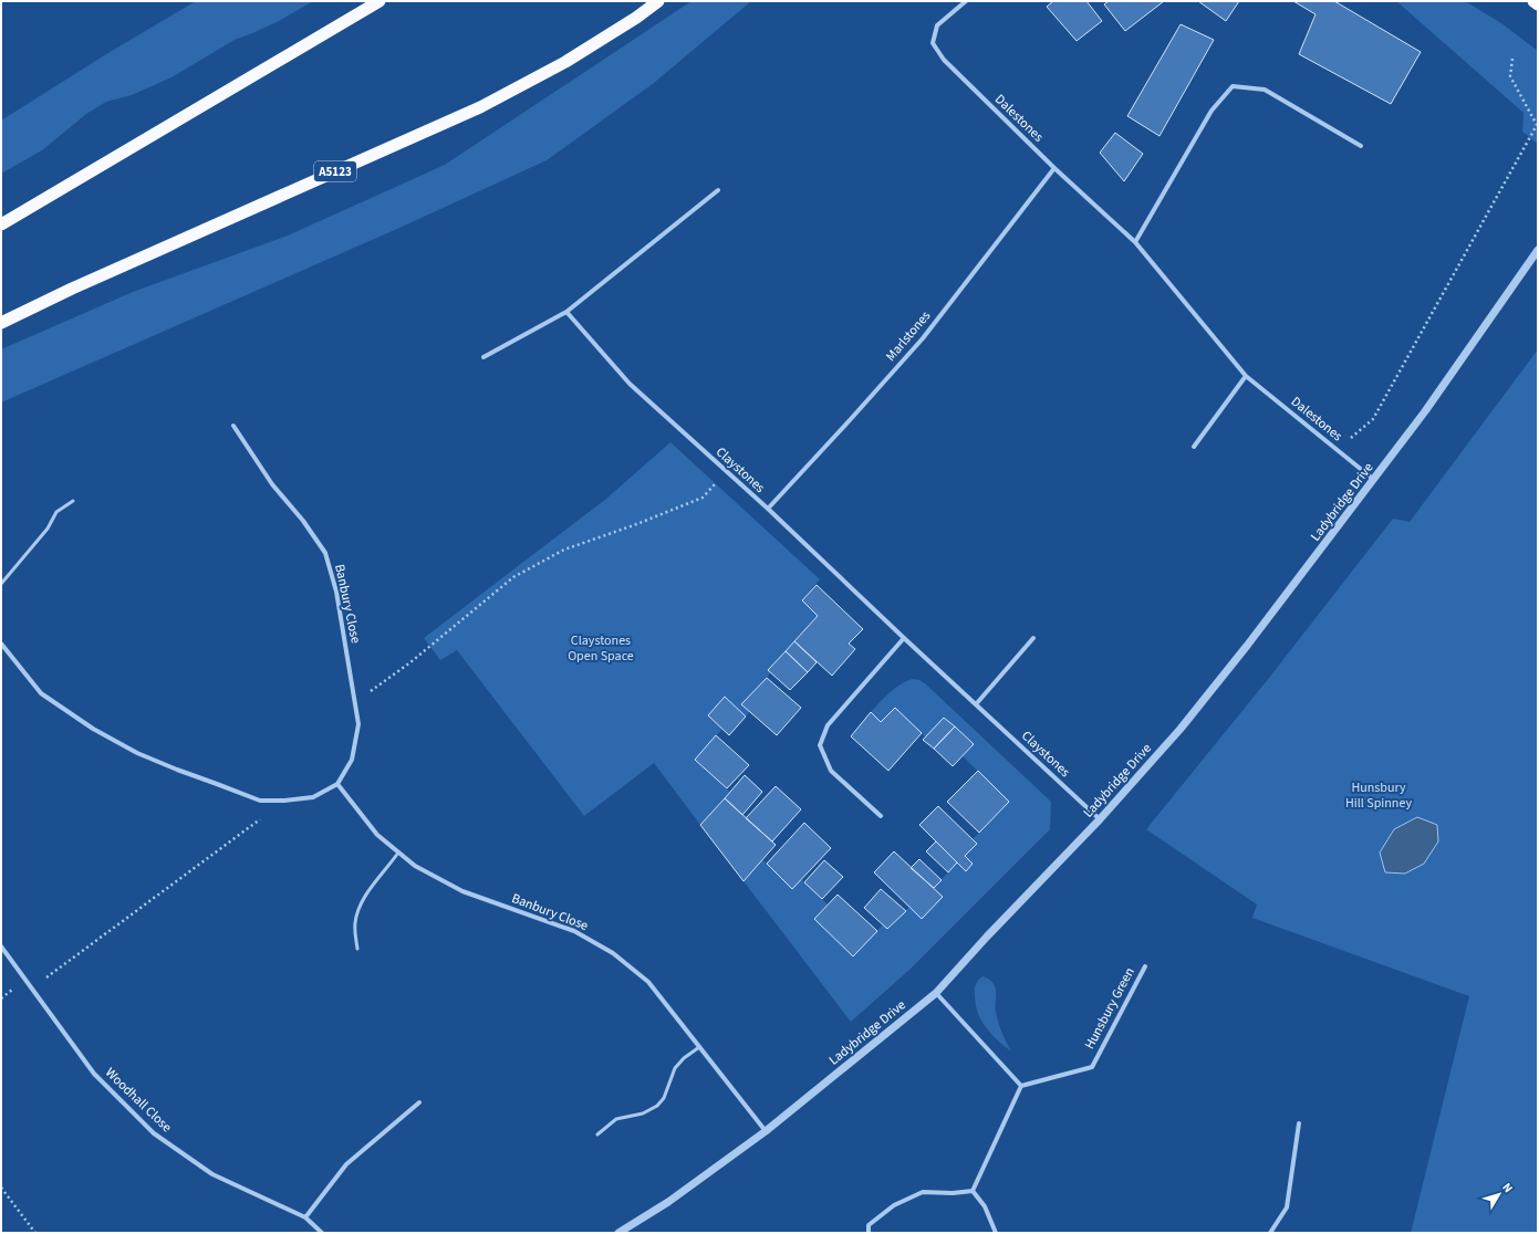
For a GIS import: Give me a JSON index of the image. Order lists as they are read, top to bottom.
{
  "streets": {
    "highway": ["A5123"],
    "street": [
      "Dalestones",
      "Marlstones",
      "Claystones",
      "Ladybridge Drive",
      "Banbury Close",
      "Hunsbury Green",
      "Woodhall Close"
    ]
  },
  "crossings": [
    ["Dalestones", "Marlstones"],
    ["Dalestones", "Ladybridge Drive"],
    ["Marlstones", "Claystones"],
    ["Claystones", "Ladybridge Drive"],
    ["Ladybridge Drive", "Banbury Close"]
  ],
  "parks": ["Claystones Open Space", "Hunsbury Hill Spinney"],
  "north": "top right"
}
